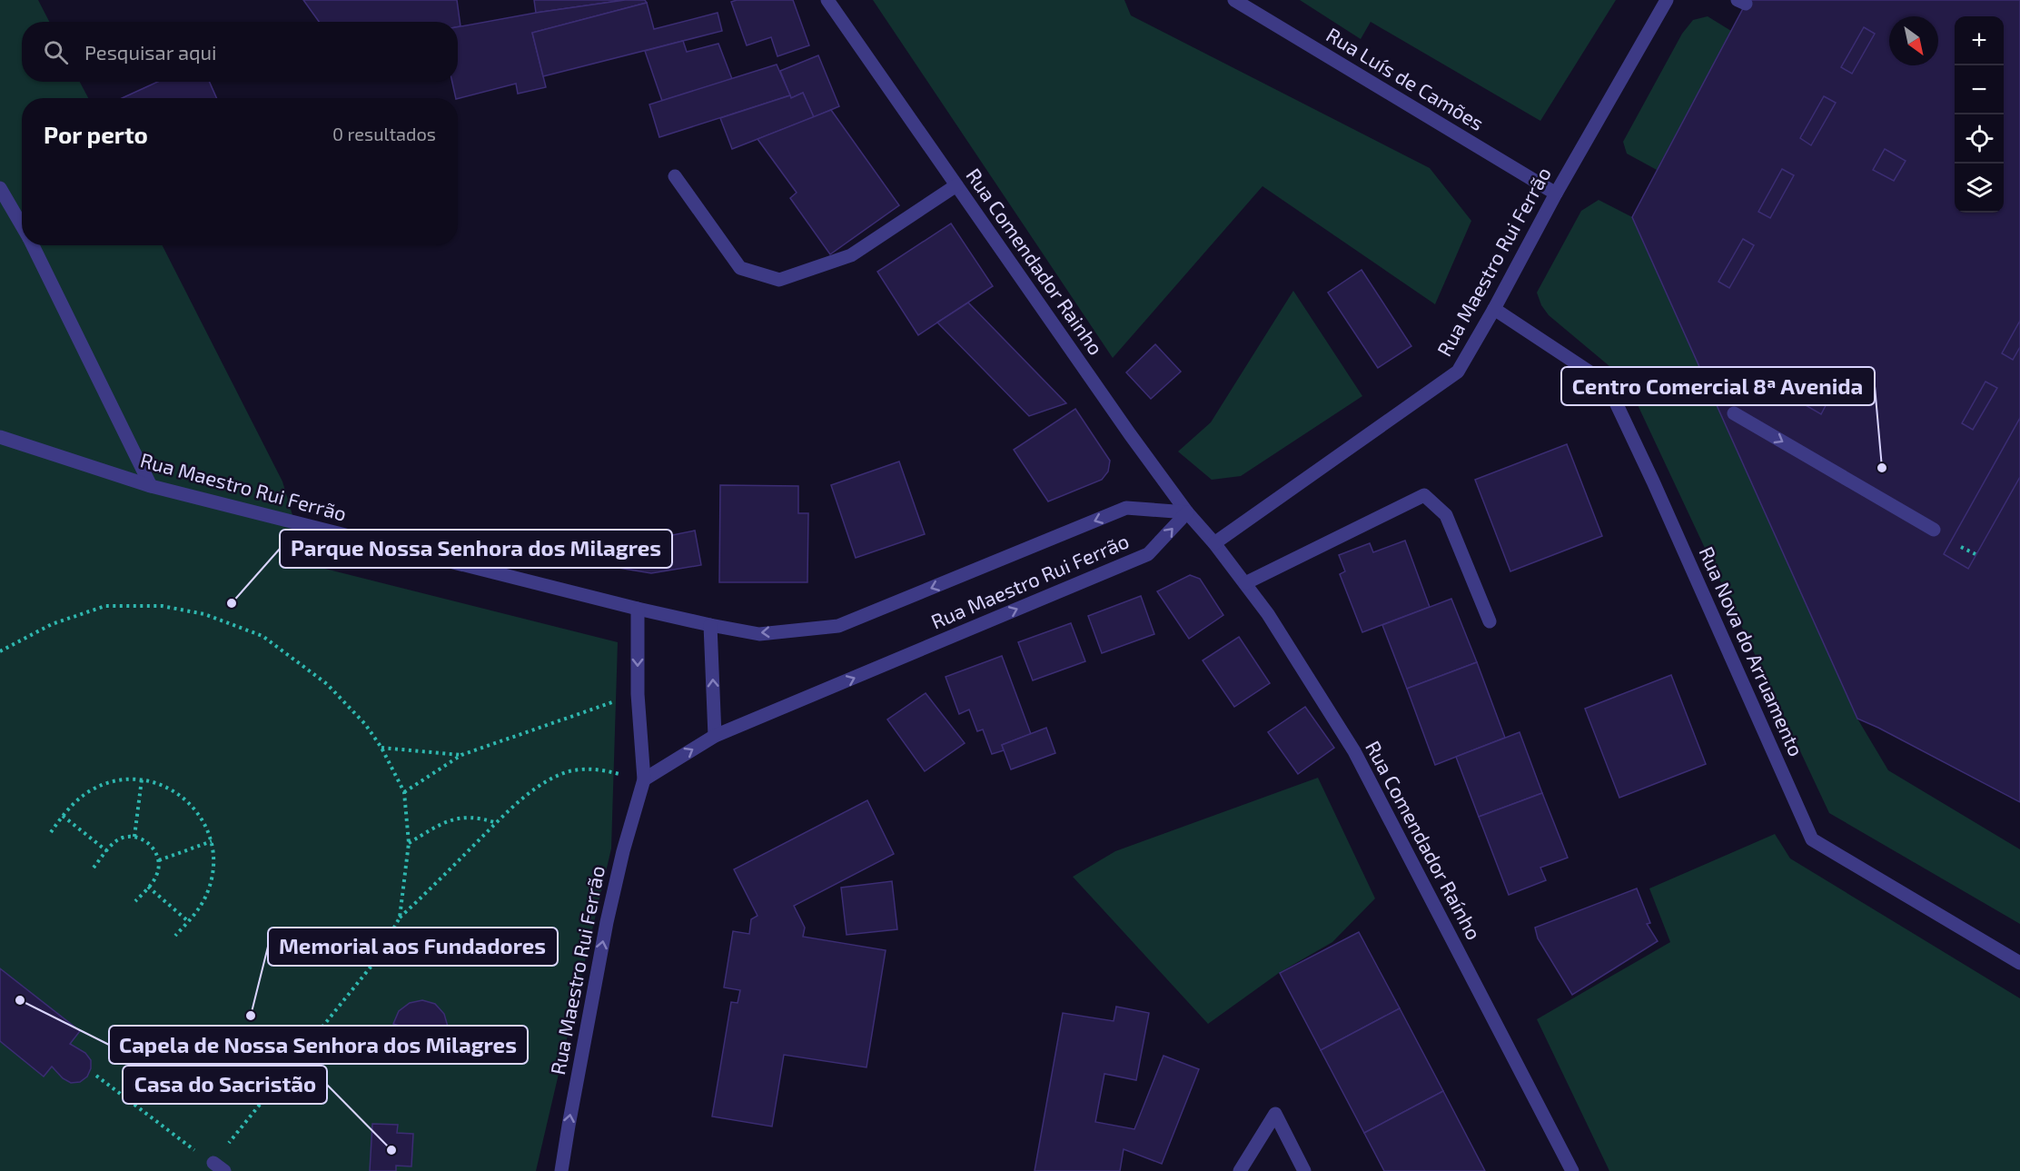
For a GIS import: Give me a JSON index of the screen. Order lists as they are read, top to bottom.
{
  "streets": {
    "street": [
      "Rua Luís de Camões",
      "Rua Comendador Rainho",
      "Rua Maestro Rui Ferrão",
      "Rua Nova do Arruamento",
      "Rua Comendador Raínho"
    ]
  },
  "crossings": [
    ["Rua Luís de Camões", "Rua Maestro Rui Ferrão"],
    ["Rua Comendador Rainho", "Rua Maestro Rui Ferrão"],
    ["Rua Comendador Rainho", "Rua Comendador Raínho"],
    ["Rua Maestro Rui Ferrão", "Rua Nova do Arruamento"],
    ["Rua Maestro Rui Ferrão", "Rua Comendador Raínho"]
  ],
  "places": [
    "Centro Comercial 8ª Avenida",
    "Parque Nossa Senhora dos Milagres",
    "Capela de Nossa Senhora dos Milagres",
    "Memorial aos Fundadores",
    "Casa do Sacristão"
  ],
  "north": "bottom right",
  "page": {
    "map_buttons": ["+", "−"],
    "search": "Pesquisar aqui",
    "heading": ["Por perto", "0 resultados"]
  }
}
